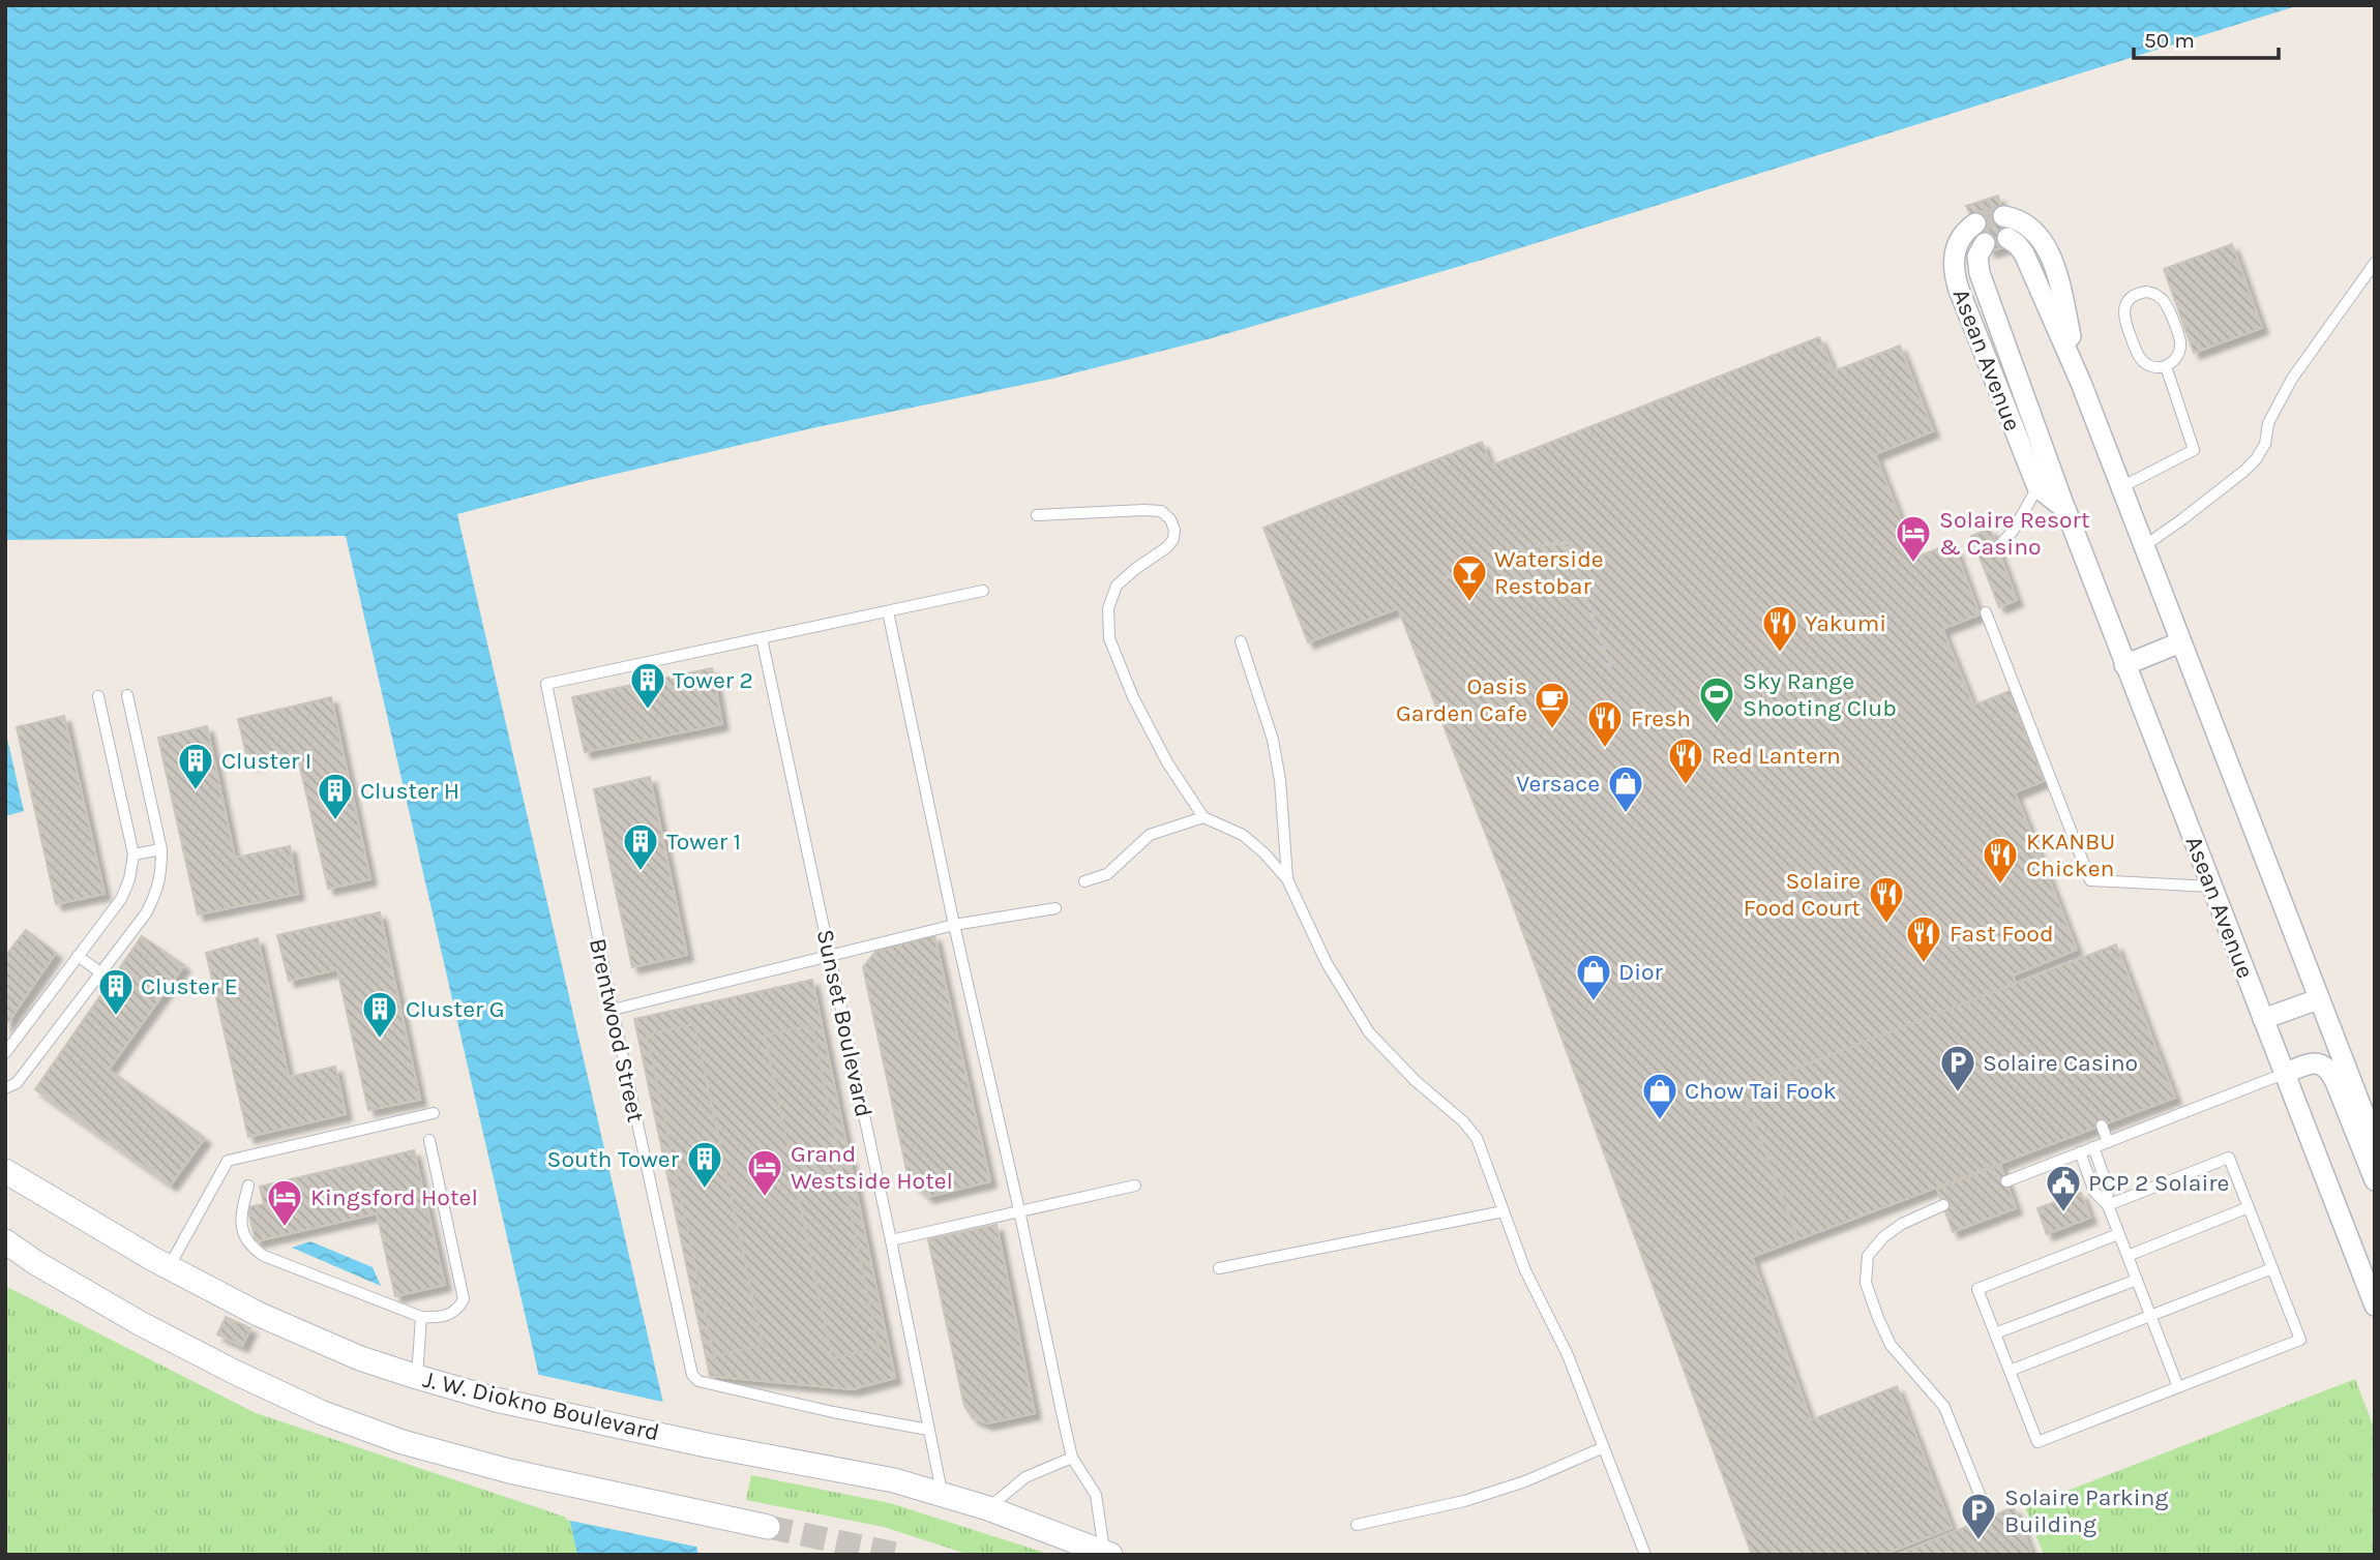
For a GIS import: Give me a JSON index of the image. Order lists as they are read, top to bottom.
{
  "streets": {
    "street": ["Asean Avenue", "J. W. Diokno Boulevard"],
    "lane": ["Sunset Boulevard", "Brentwood Street"]
  },
  "crossings": [
    ["Sunset Boulevard", "Brentwood Street"],
    ["Sunset Boulevard", "J. W. Diokno Boulevard"]
  ],
  "places": {
    "hotel": ["Solaire Resort & Casino", "Grand Westside Hotel", "Kingsford Hotel"],
    "bar": ["Waterside Restobar"],
    "restaurant": [
      "Yakumi",
      "Fresh",
      "Red Lantern",
      "KKANBU Chicken",
      "Solaire Food Court",
      "Fast Food"
    ],
    "building": [
      "Tower 2",
      "Cluster I",
      "Cluster H",
      "Tower 1",
      "Cluster E",
      "Cluster G",
      "South Tower"
    ],
    "sports": ["Sky Range Shooting Club"],
    "cafe": ["Oasis Garden Cafe"],
    "shop": ["Versace", "Dior", "Chow Tai Fook"],
    "parking": ["Solaire Casino", "Solaire Parking Building"],
    "public building": ["PCP 2 Solaire"]
  },
  "scale_bar": "50 m"
}
